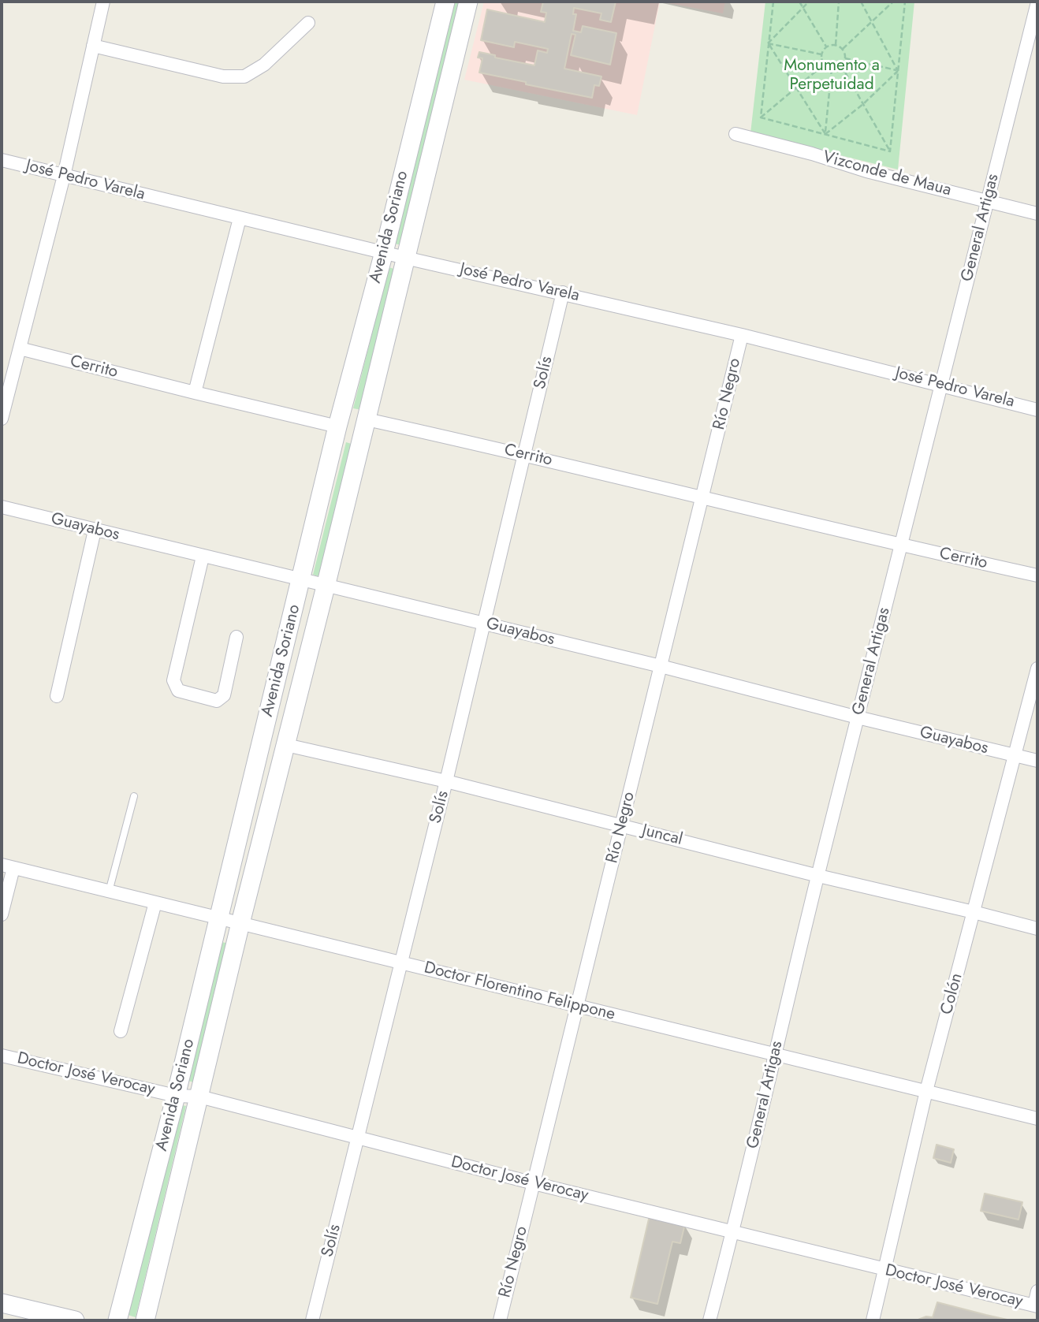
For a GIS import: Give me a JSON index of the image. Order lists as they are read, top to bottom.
{
  "streets": {
    "street": [
      "Vizconde de Maua",
      "José Pedro Varela",
      "Avenida Soriano",
      "General Artigas",
      "Cerrito",
      "Solís",
      "Río Negro",
      "Guayabos",
      "Juncal",
      "Doctor Florentino Felippone",
      "Colón",
      "Doctor José Verocay"
    ]
  },
  "crossings": [
    ["Vizconde de Maua", "General Artigas"],
    ["José Pedro Varela", "Avenida Soriano"],
    ["José Pedro Varela", "General Artigas"],
    ["José Pedro Varela", "Solís"],
    ["José Pedro Varela", "Río Negro"],
    ["Avenida Soriano", "Cerrito"],
    ["Avenida Soriano", "Guayabos"],
    ["Avenida Soriano", "Juncal"],
    ["Avenida Soriano", "Doctor Florentino Felippone"],
    ["Avenida Soriano", "Doctor José Verocay"],
    ["General Artigas", "Cerrito"],
    ["General Artigas", "Guayabos"],
    ["General Artigas", "Juncal"],
    ["General Artigas", "Doctor Florentino Felippone"],
    ["General Artigas", "Doctor José Verocay"],
    ["Cerrito", "Solís"],
    ["Cerrito", "Río Negro"],
    ["Solís", "Guayabos"],
    ["Solís", "Juncal"],
    ["Solís", "Doctor Florentino Felippone"],
    ["Solís", "Doctor José Verocay"],
    ["Río Negro", "Guayabos"],
    ["Río Negro", "Juncal"],
    ["Río Negro", "Doctor Florentino Felippone"],
    ["Río Negro", "Doctor José Verocay"],
    ["Guayabos", "Colón"],
    ["Juncal", "Colón"],
    ["Doctor Florentino Felippone", "Colón"],
    ["Colón", "Doctor José Verocay"]
  ],
  "parks": ["Monumento a Perpetuidad"]
}
